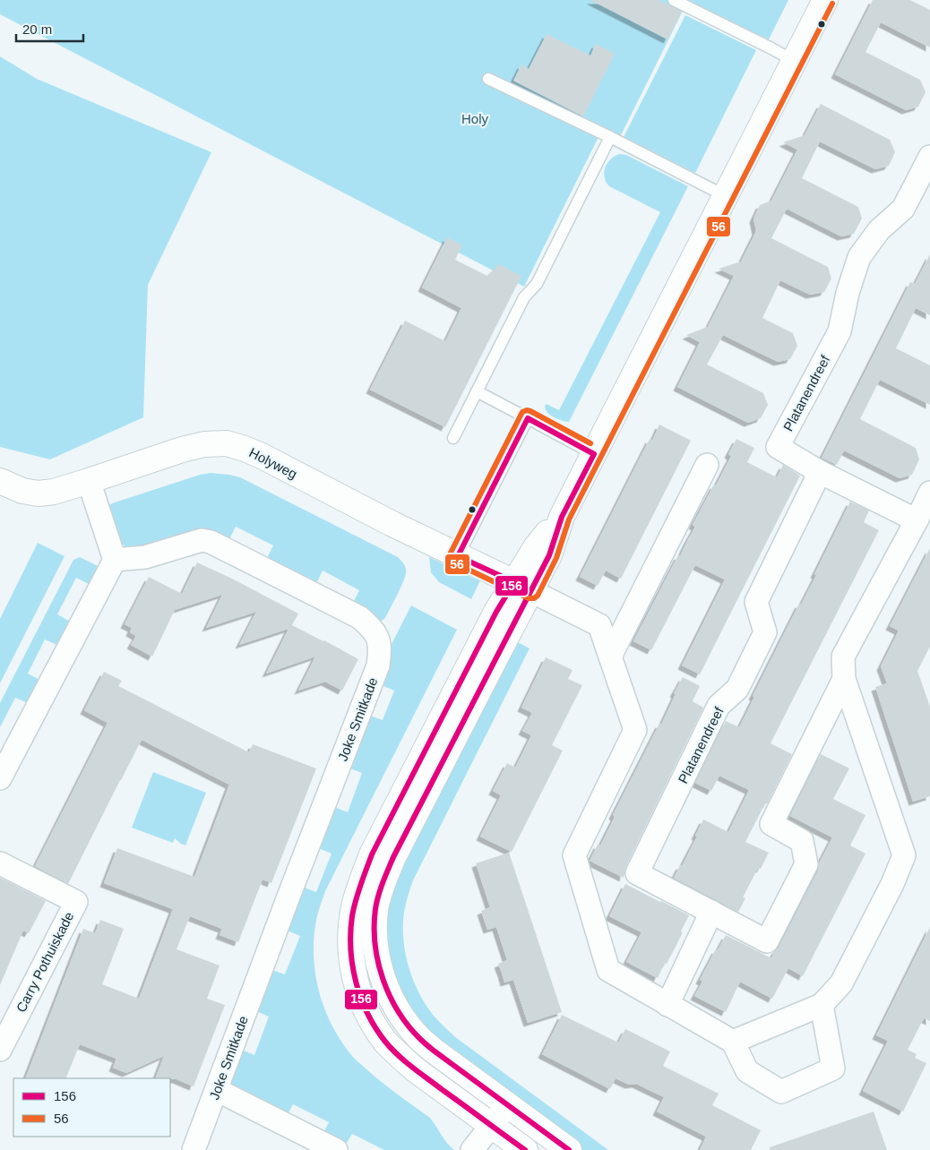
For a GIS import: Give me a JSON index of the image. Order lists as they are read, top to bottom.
{
  "streets": {
    "street": [
      "Platanendreef",
      "Holyweg",
      "Joke Smitkade",
      "Carry Pothuiskade"
    ]
  },
  "parks": ["Holy"],
  "lines": ["transit line 56", "transit line 156"],
  "legend": ["156", "56"],
  "scale_bar": "20 m"
}
